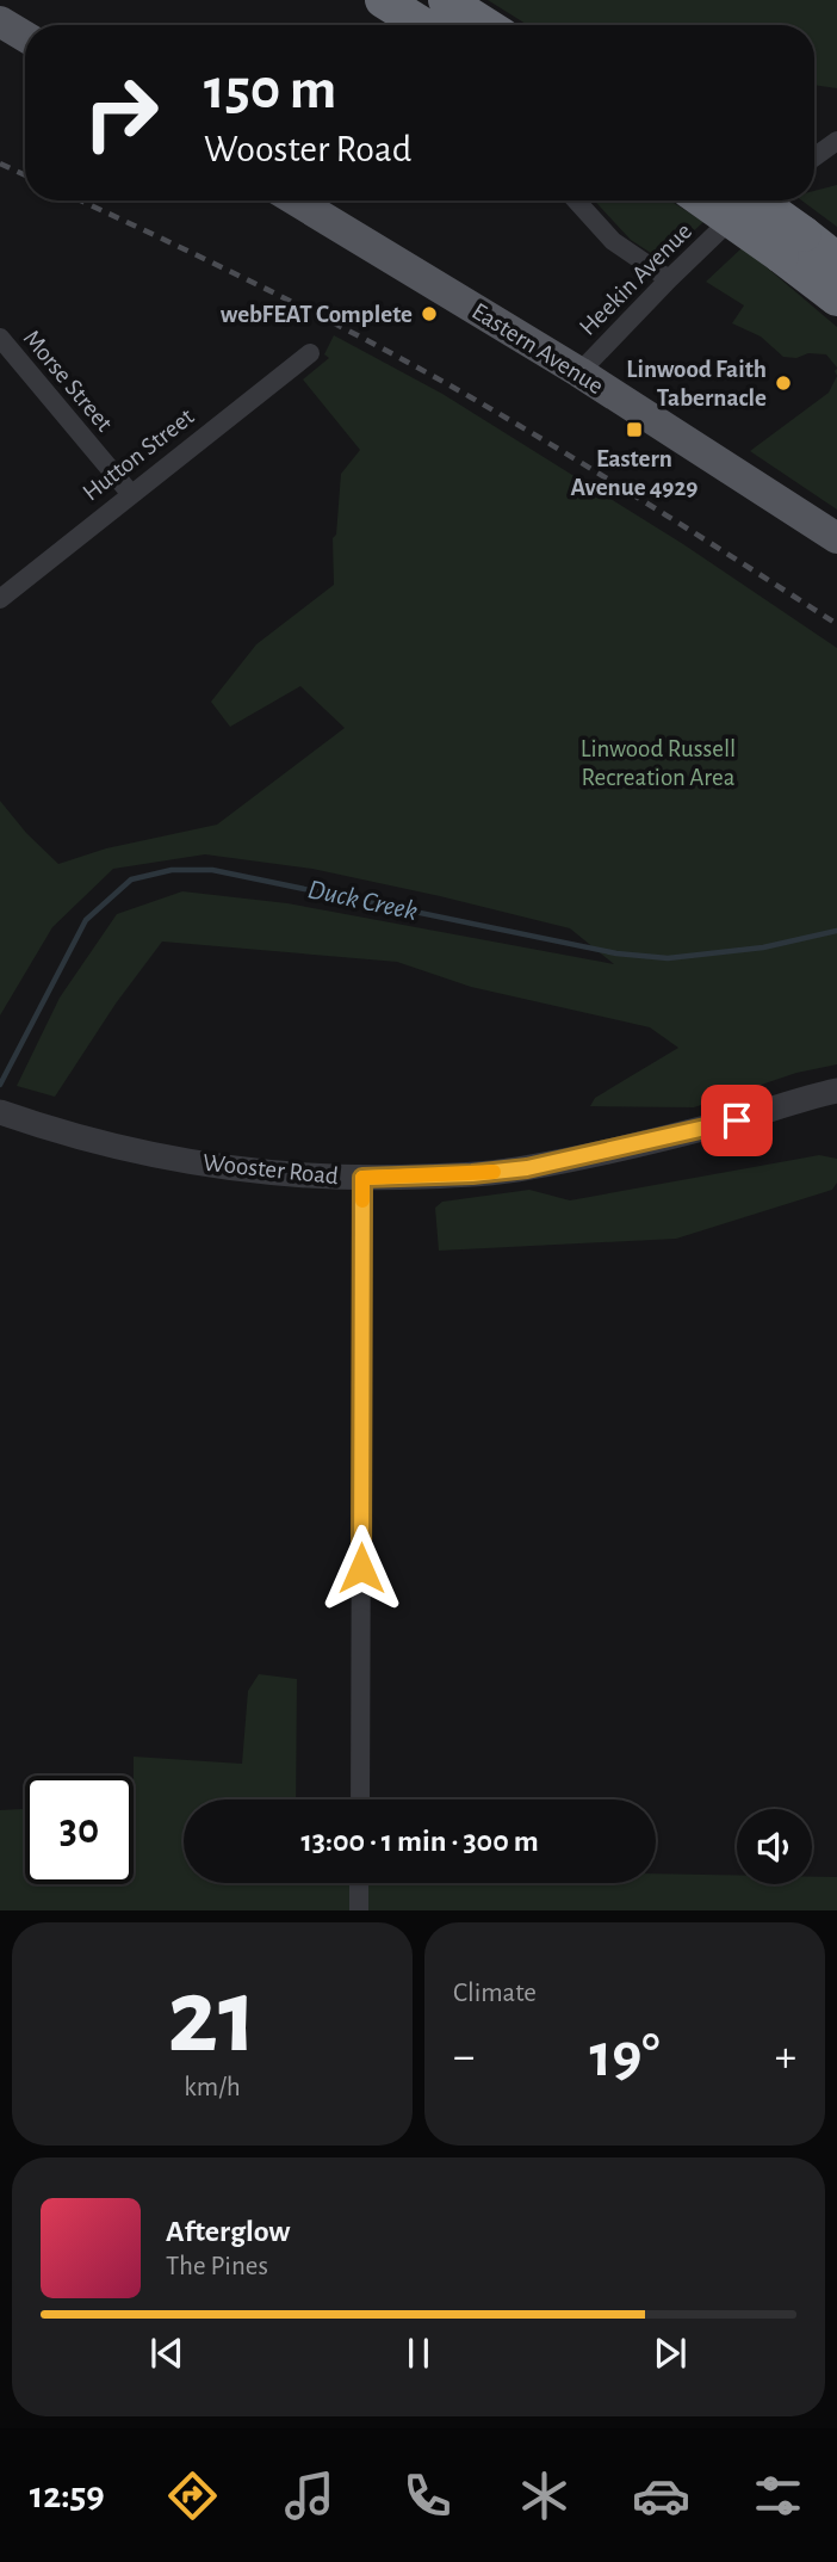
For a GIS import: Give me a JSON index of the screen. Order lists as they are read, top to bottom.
{
  "streets": {
    "main road": ["Eastern Avenue"],
    "street": [
      "Heekin Avenue",
      "Morse Street",
      "Hutton Street",
      "Wooster Road"
    ]
  },
  "crossings": [
    ["Heekin Avenue", "Eastern Avenue"],
    ["Morse Street", "Hutton Street"]
  ],
  "water": ["Duck Creek"],
  "parks": ["Linwood Russell Recreation Area"],
  "places": {
    "other": ["webFEAT Complete", "Linwood Faith Tabernacle"],
    "transit": ["Eastern Avenue 4929"]
  },
  "page": {
    "turn": ["150 m", "Wooster Road"],
    "limit": "30",
    "trip": "13:00 · 1 min · 300 m",
    "tile": [
      ["21", "km/h"],
      "Climate"
    ],
    "heat": ["−", "19°", "+"],
    "song": ["Afterglow", "The Pines"],
    "tabs": "12:59"
  }
}
